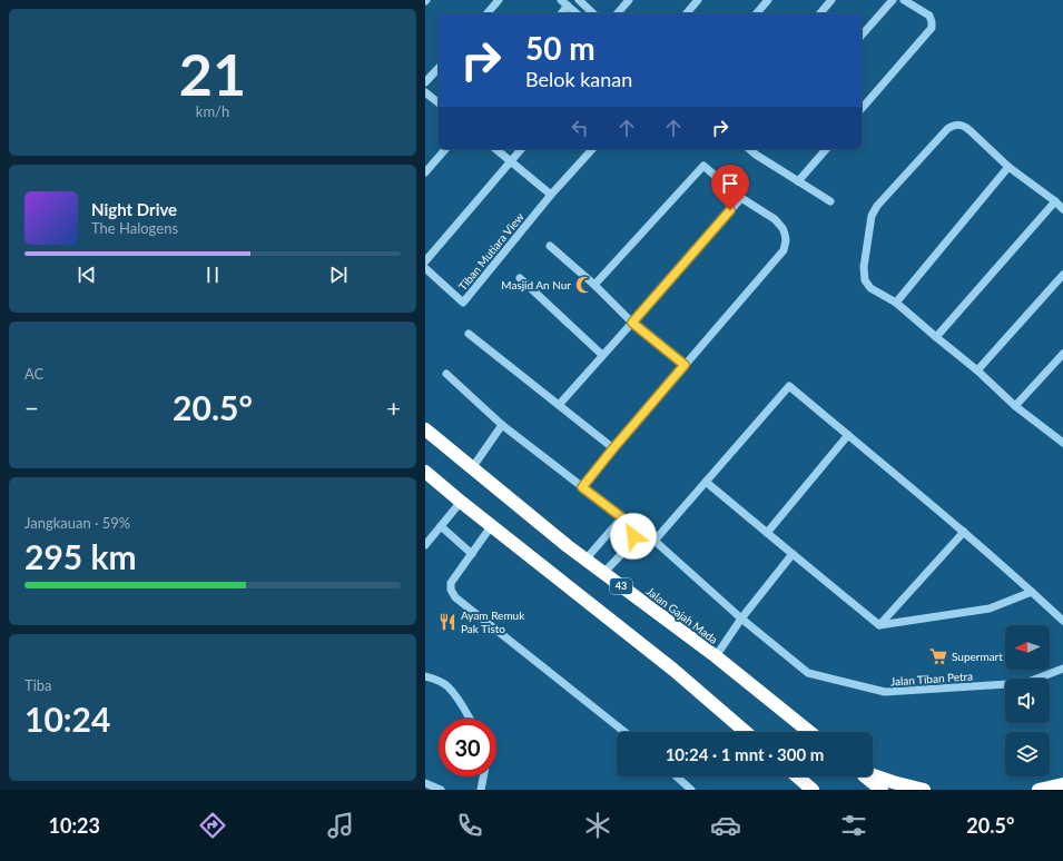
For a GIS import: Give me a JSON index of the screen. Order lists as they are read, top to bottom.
{
  "streets": {
    "highway": ["43", "Jalan Gajah Mada"],
    "street": ["Tiban Mutiara View", "Jalan Tiban Petra"]
  },
  "places": {
    "mosque": ["Masjid An Nur"],
    "restaurant": ["Ayam Remuk Pak Tisto"],
    "supermarket": ["Supermart"]
  },
  "north": "left",
  "page": {
    "tile": [
      ["21", "km/h"],
      "AC",
      ["Jangkauan · 59%", "295 km"],
      ["Tiba", "10:24"]
    ],
    "turn": ["50 m", "Belok kanan"],
    "song": ["Night Drive", "The Halogens"],
    "heat": ["−", "20.5°", "+"],
    "limit": "30",
    "trip": "10:24 · 1 mnt · 300 m",
    "tabs": ["10:23", "20.5°"]
  }
}
